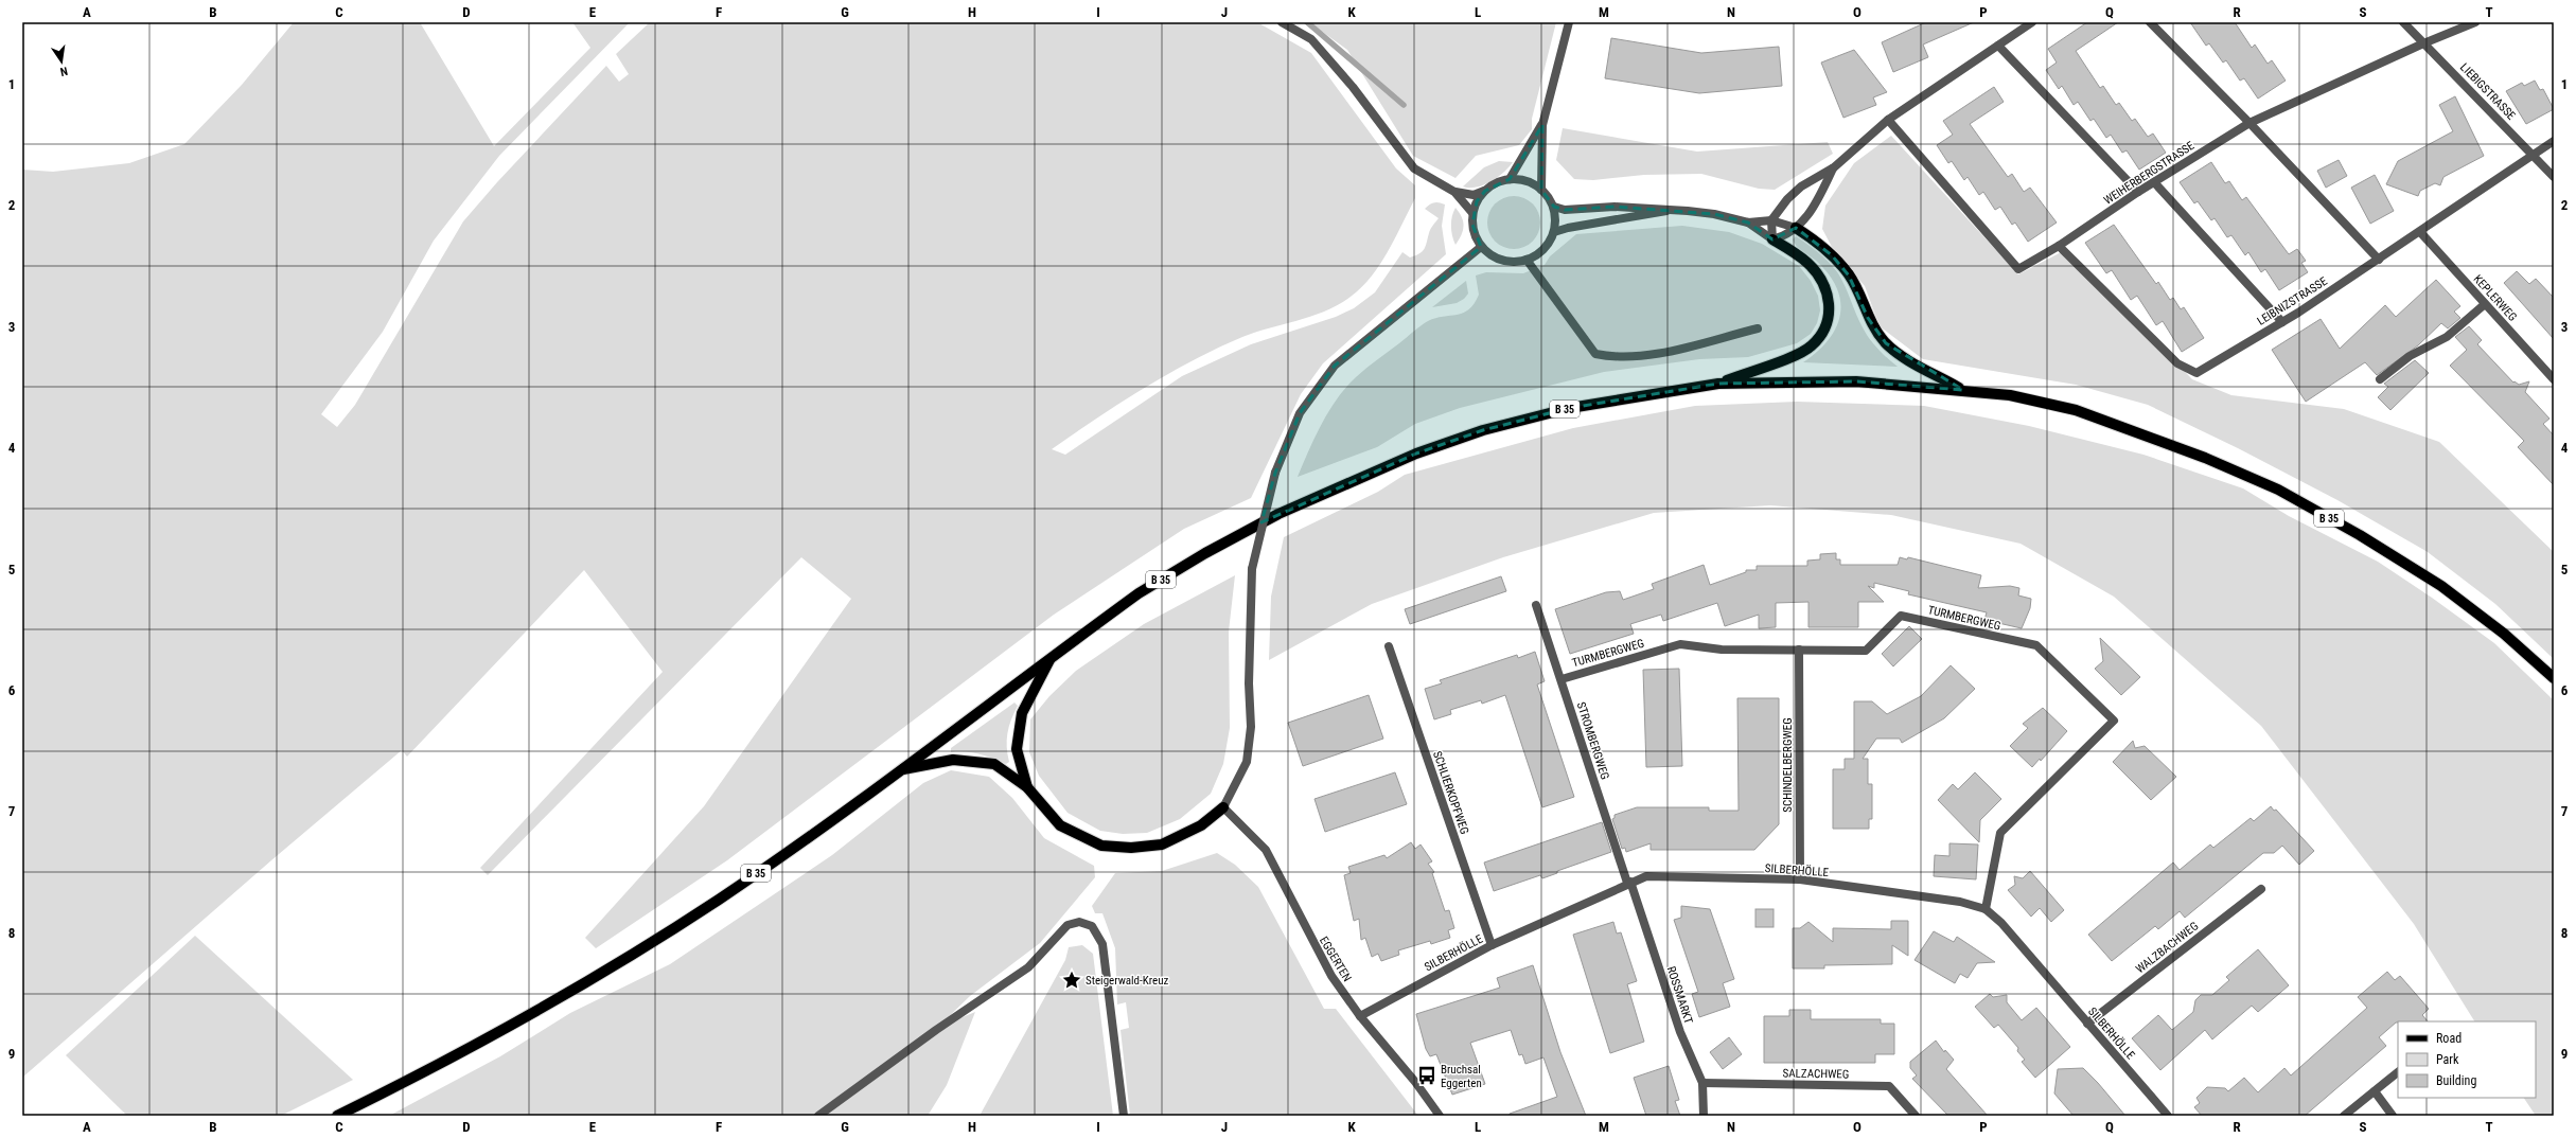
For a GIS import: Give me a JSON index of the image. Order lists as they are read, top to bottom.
{
  "streets": {
    "main road": ["B 35"],
    "street": [
      "LIEBIGSTRASSE",
      "WEIHERBERGSTRASSE",
      "KEPLERWEG",
      "LEIBNIZSTRASSE",
      "TURMBERGWEG",
      "STROMBERGWEG",
      "SCHINDELBERGWEG",
      "SCHLIERKOPFWEG",
      "SILBERHÖLLE",
      "WALZBACHWEG",
      "EGGERTEN",
      "ROSSMARKT",
      "SALZACHWEG"
    ]
  },
  "crossings": [
    ["LIEBIGSTRASSE", "WEIHERBERGSTRASSE"],
    ["LIEBIGSTRASSE", "LEIBNIZSTRASSE"],
    ["WEIHERBERGSTRASSE", "LEIBNIZSTRASSE"],
    ["KEPLERWEG", "LEIBNIZSTRASSE"],
    ["TURMBERGWEG", "STROMBERGWEG"],
    ["TURMBERGWEG", "SCHINDELBERGWEG"],
    ["TURMBERGWEG", "SILBERHÖLLE"],
    ["STROMBERGWEG", "SILBERHÖLLE"],
    ["STROMBERGWEG", "ROSSMARKT"],
    ["SCHINDELBERGWEG", "SILBERHÖLLE"],
    ["SCHLIERKOPFWEG", "SILBERHÖLLE"],
    ["SILBERHÖLLE", "WALZBACHWEG"],
    ["SILBERHÖLLE", "EGGERTEN"],
    ["SILBERHÖLLE", "ROSSMARKT"],
    ["ROSSMARKT", "SALZACHWEG"]
  ],
  "places": {
    "place": ["Steigerwald-Kreuz"],
    "bus stop": ["Bruchsal Eggerten"]
  },
  "legend": ["Road", "Park", "Building"],
  "north": "bottom",
  "grid": {
    "columns": [
      "A",
      "B",
      "C",
      "D",
      "E",
      "F",
      "G",
      "H",
      "I",
      "J",
      "K",
      "L",
      "M",
      "N",
      "O",
      "P",
      "Q",
      "R",
      "S",
      "T"
    ],
    "rows": [
      "1",
      "2",
      "3",
      "4",
      "5",
      "6",
      "7",
      "8",
      "9"
    ]
  }
}
